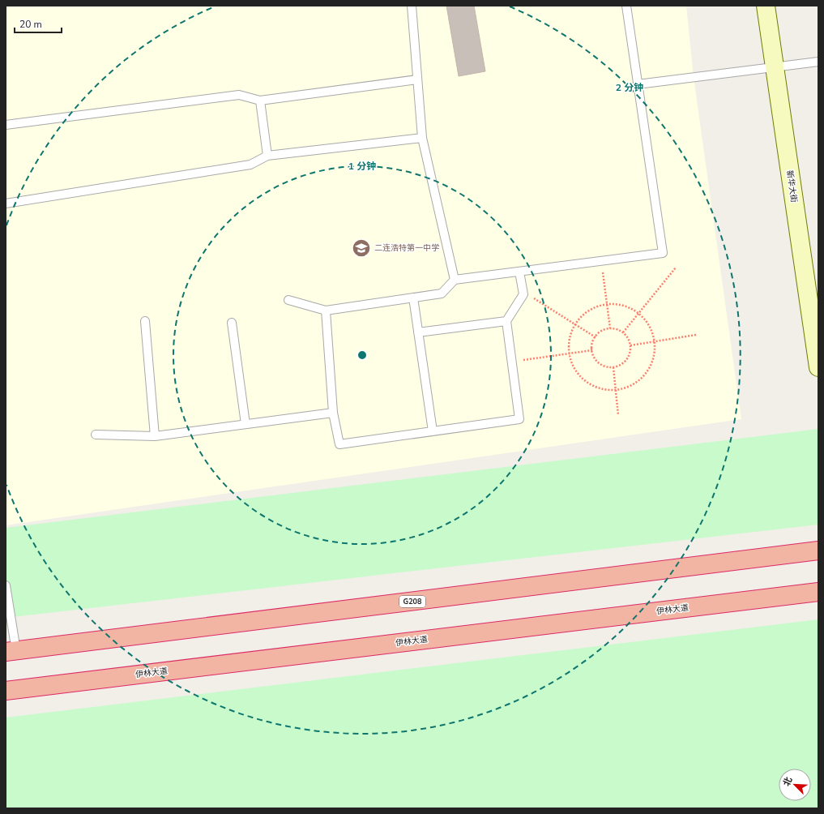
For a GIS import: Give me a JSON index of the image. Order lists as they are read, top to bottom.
{
  "streets": {
    "highway": ["G208", "伊林大道"],
    "main road": ["新华大街"]
  },
  "places": {
    "school or university": ["二连浩特第一中学"]
  },
  "scale_bar": "20 m",
  "north": "top left",
  "rings": ["2 分钟", "1 分钟"]
}
